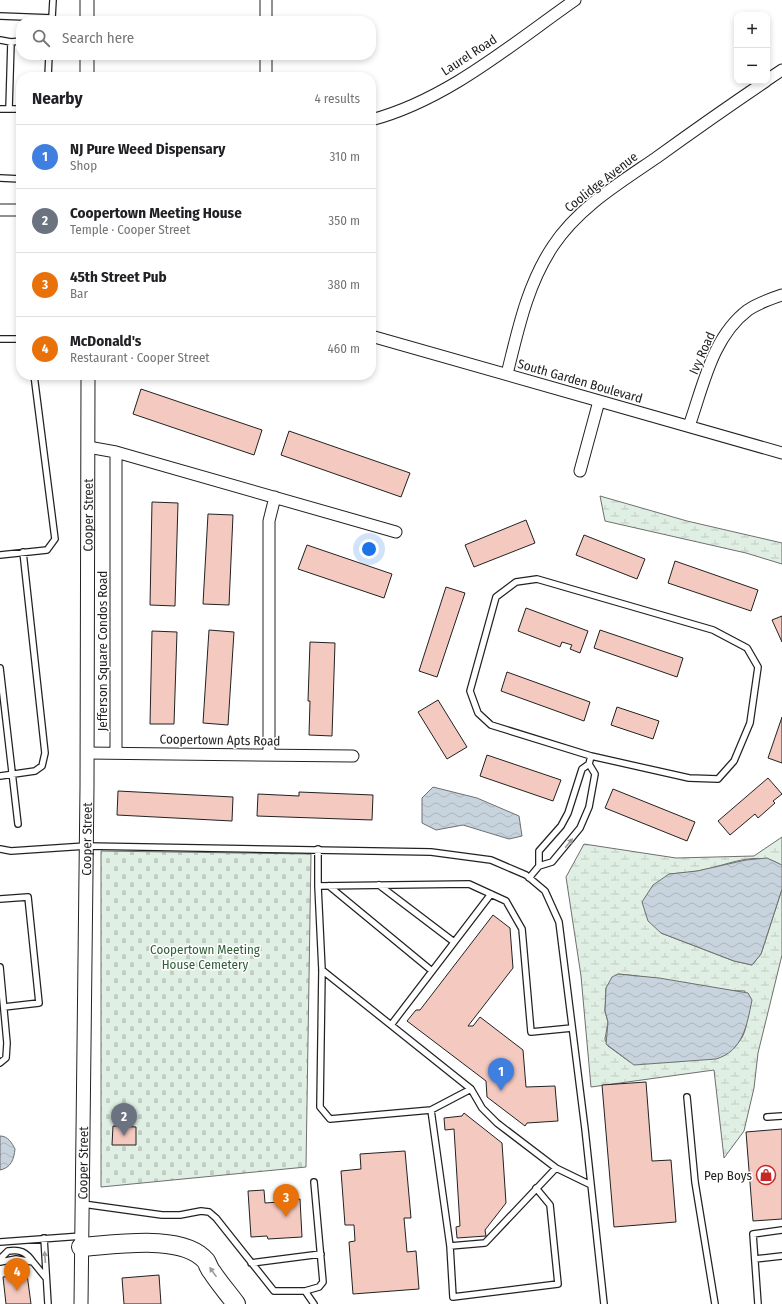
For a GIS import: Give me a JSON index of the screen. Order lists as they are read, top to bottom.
{
  "streets": {
    "street": [
      "Laurel Road",
      "Coolidge Avenue",
      "Ivy Road",
      "South Garden Boulevard",
      "Cooper Street",
      "Jefferson Square Condos Road",
      "Coopertown Apts Road"
    ]
  },
  "crossings": [
    ["Coolidge Avenue", "South Garden Boulevard"],
    ["Ivy Road", "South Garden Boulevard"],
    ["Cooper Street", "Coopertown Apts Road"],
    ["Jefferson Square Condos Road", "Coopertown Apts Road"]
  ],
  "parks": ["Coopertown Meeting House Cemetery"],
  "places": {
    "shop": ["Pep Boys"]
  },
  "page": {
    "map_buttons": ["+", "−"],
    "search": "Search here",
    "heading": ["Nearby", "4 results"],
    "list": [
      {
        "mark": "1",
        "name": "NJ Pure Weed Dispensary",
        "note": "Shop",
        "value": "310 m"
      },
      {
        "mark": "2",
        "name": "Coopertown Meeting House",
        "note": "Temple · Cooper Street",
        "value": "350 m"
      },
      {
        "mark": "3",
        "name": "45th Street Pub",
        "note": "Bar",
        "value": "380 m"
      },
      {
        "mark": "4",
        "name": "McDonald's",
        "note": "Restaurant · Cooper Street",
        "value": "460 m"
      }
    ],
    "pins": [
      "1",
      "2",
      "3",
      "4"
    ]
  }
}
